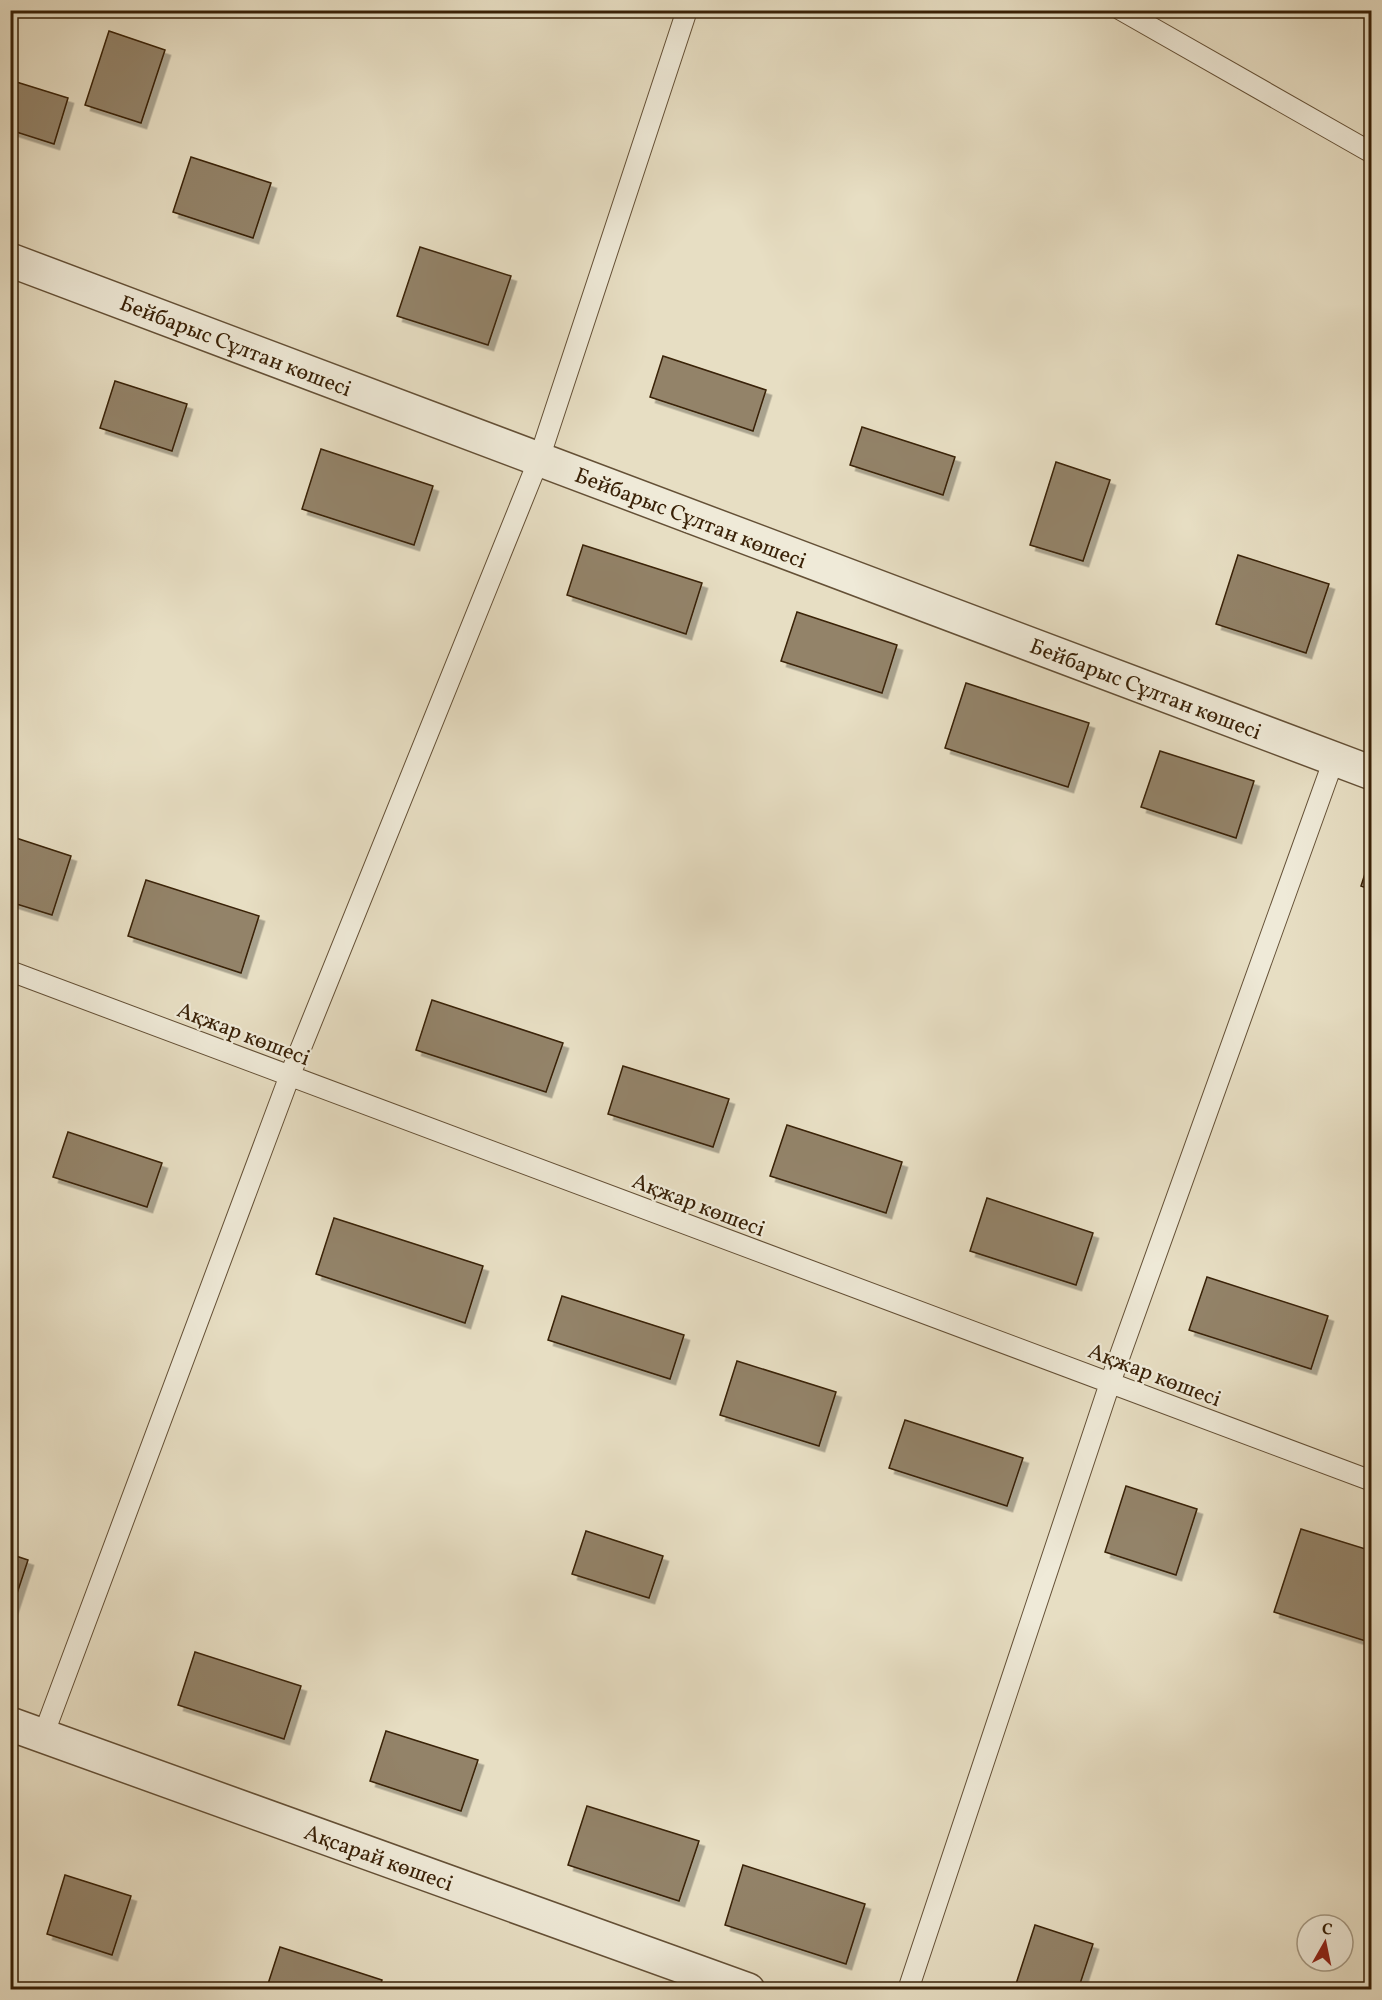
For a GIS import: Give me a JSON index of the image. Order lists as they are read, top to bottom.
{
  "streets": {
    "street": ["Бейбарыс Сұлтан көшесі", "Ақсарай көшесі"],
    "lane": ["Ақжар көшесі"]
  },
  "north": "top"
}
